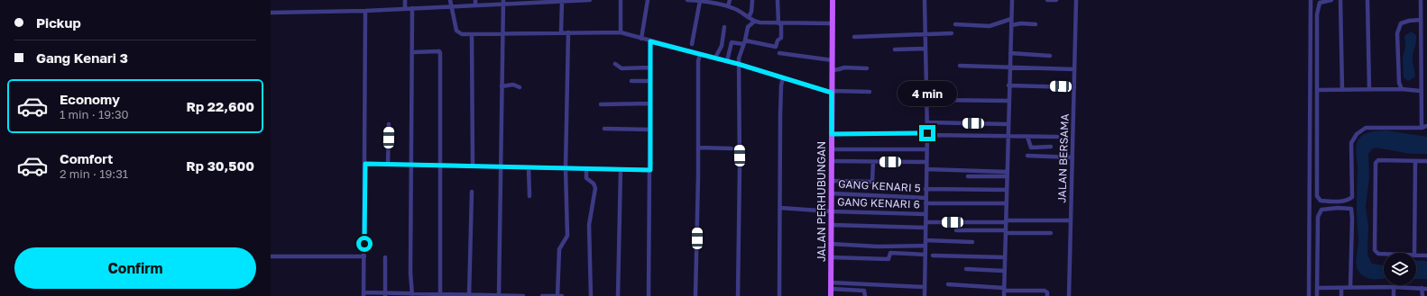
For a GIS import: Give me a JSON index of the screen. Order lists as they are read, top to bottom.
{
  "streets": {
    "main road": ["JALAN PERHUBUNGAN"],
    "street": ["JALAN BERSAMA", "GANG KENARI 5", "GANG KENARI 6"]
  },
  "crossings": [
    ["GANG KENARI 5", "JALAN PERHUBUNGAN"],
    ["JALAN PERHUBUNGAN", "GANG KENARI 6"]
  ],
  "page": {
    "banner": ["Pickup", "Gang Kenari 3"],
    "list": [
      {
        "name": "Economy",
        "note": "1 min · 19:30",
        "value": "Rp 22,600"
      },
      {
        "name": "Comfort",
        "note": "2 min · 19:31",
        "value": "Rp 30,500"
      }
    ],
    "bubble": "4 min",
    "buttons": "Confirm"
  }
}
